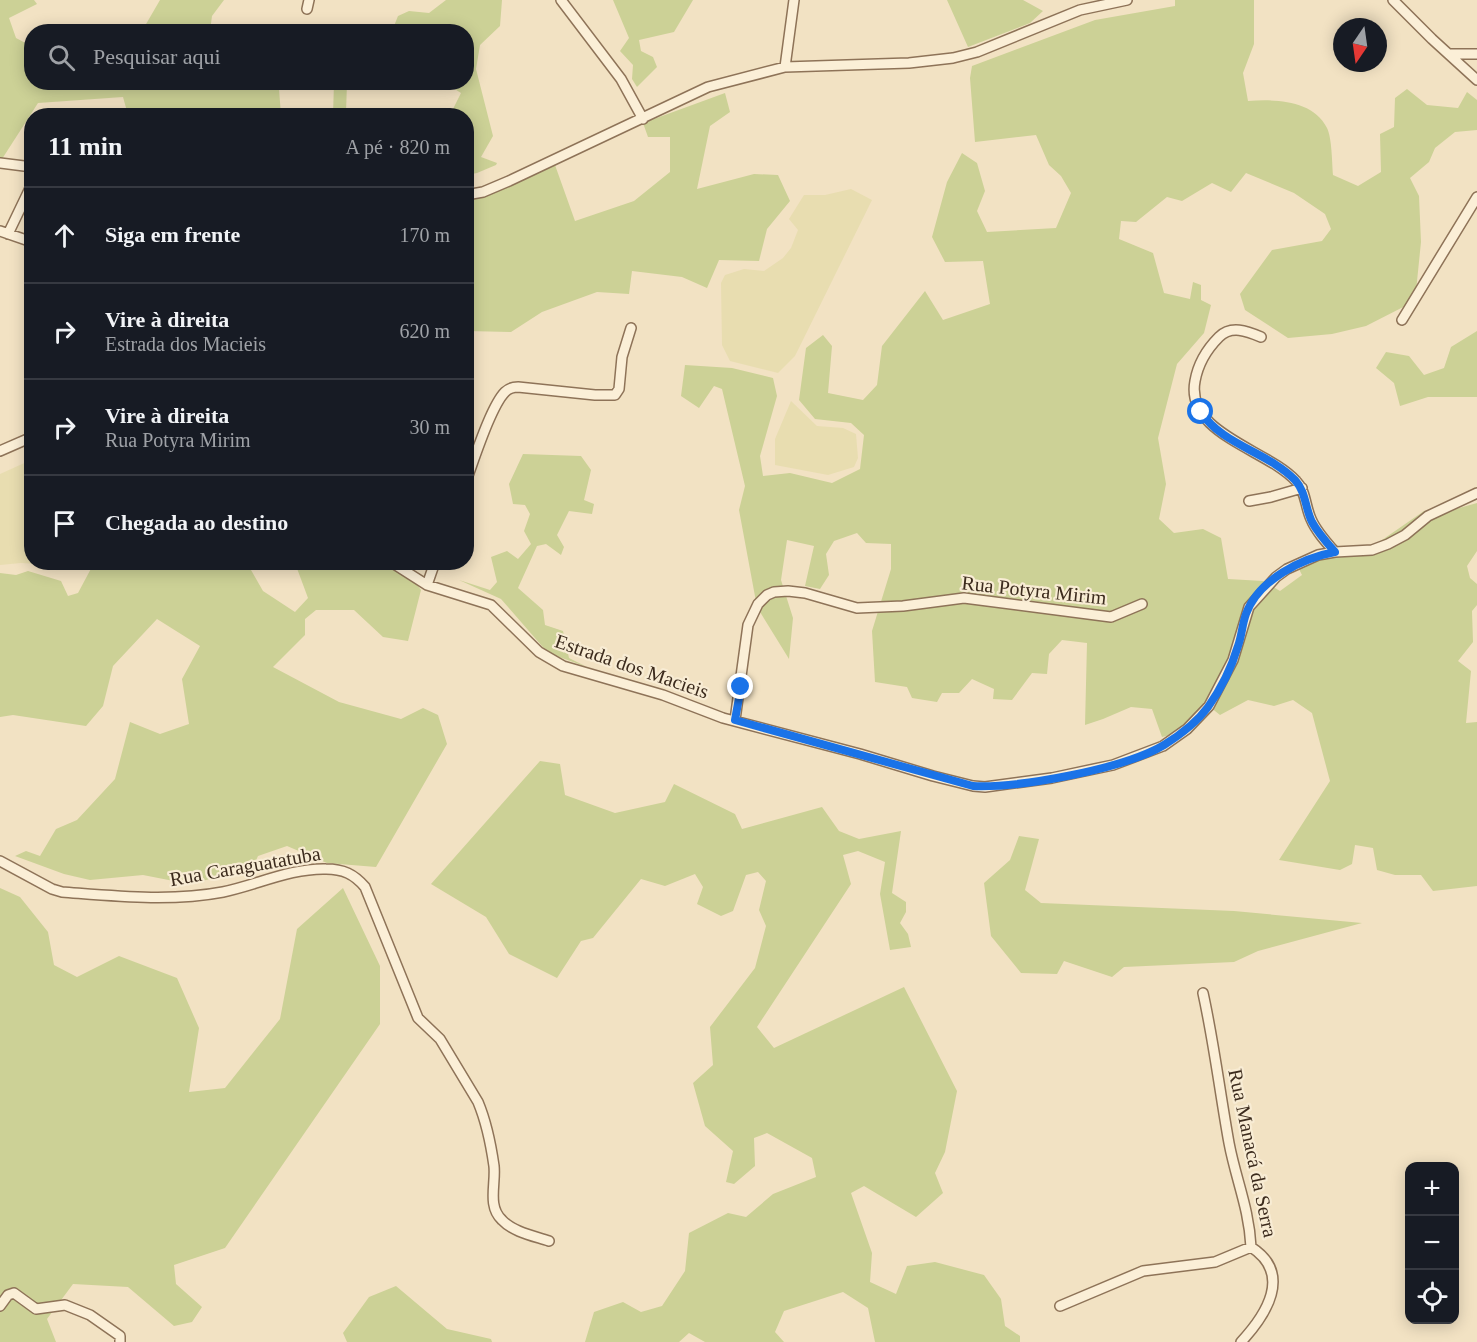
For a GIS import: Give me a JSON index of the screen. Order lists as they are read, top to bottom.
{
  "streets": {
    "street": [
      "Rua Potyra Mirim",
      "Estrada dos Macieis",
      "Rua Caraguatatuba",
      "Rua Manacá da Serra"
    ]
  },
  "crossings": [
    ["Rua Potyra Mirim", "Estrada dos Macieis"]
  ],
  "north": "bottom",
  "page": {
    "search": "Pesquisar aqui",
    "heading": ["11 min", "A pé · 820 m"],
    "list": [
      ["Siga em frente", "170 m"],
      ["Vire à direita", "Estrada dos Macieis", "620 m"],
      ["Vire à direita", "Rua Potyra Mirim", "30 m"],
      "Chegada ao destino"
    ],
    "map_buttons": ["+", "−"]
  }
}
